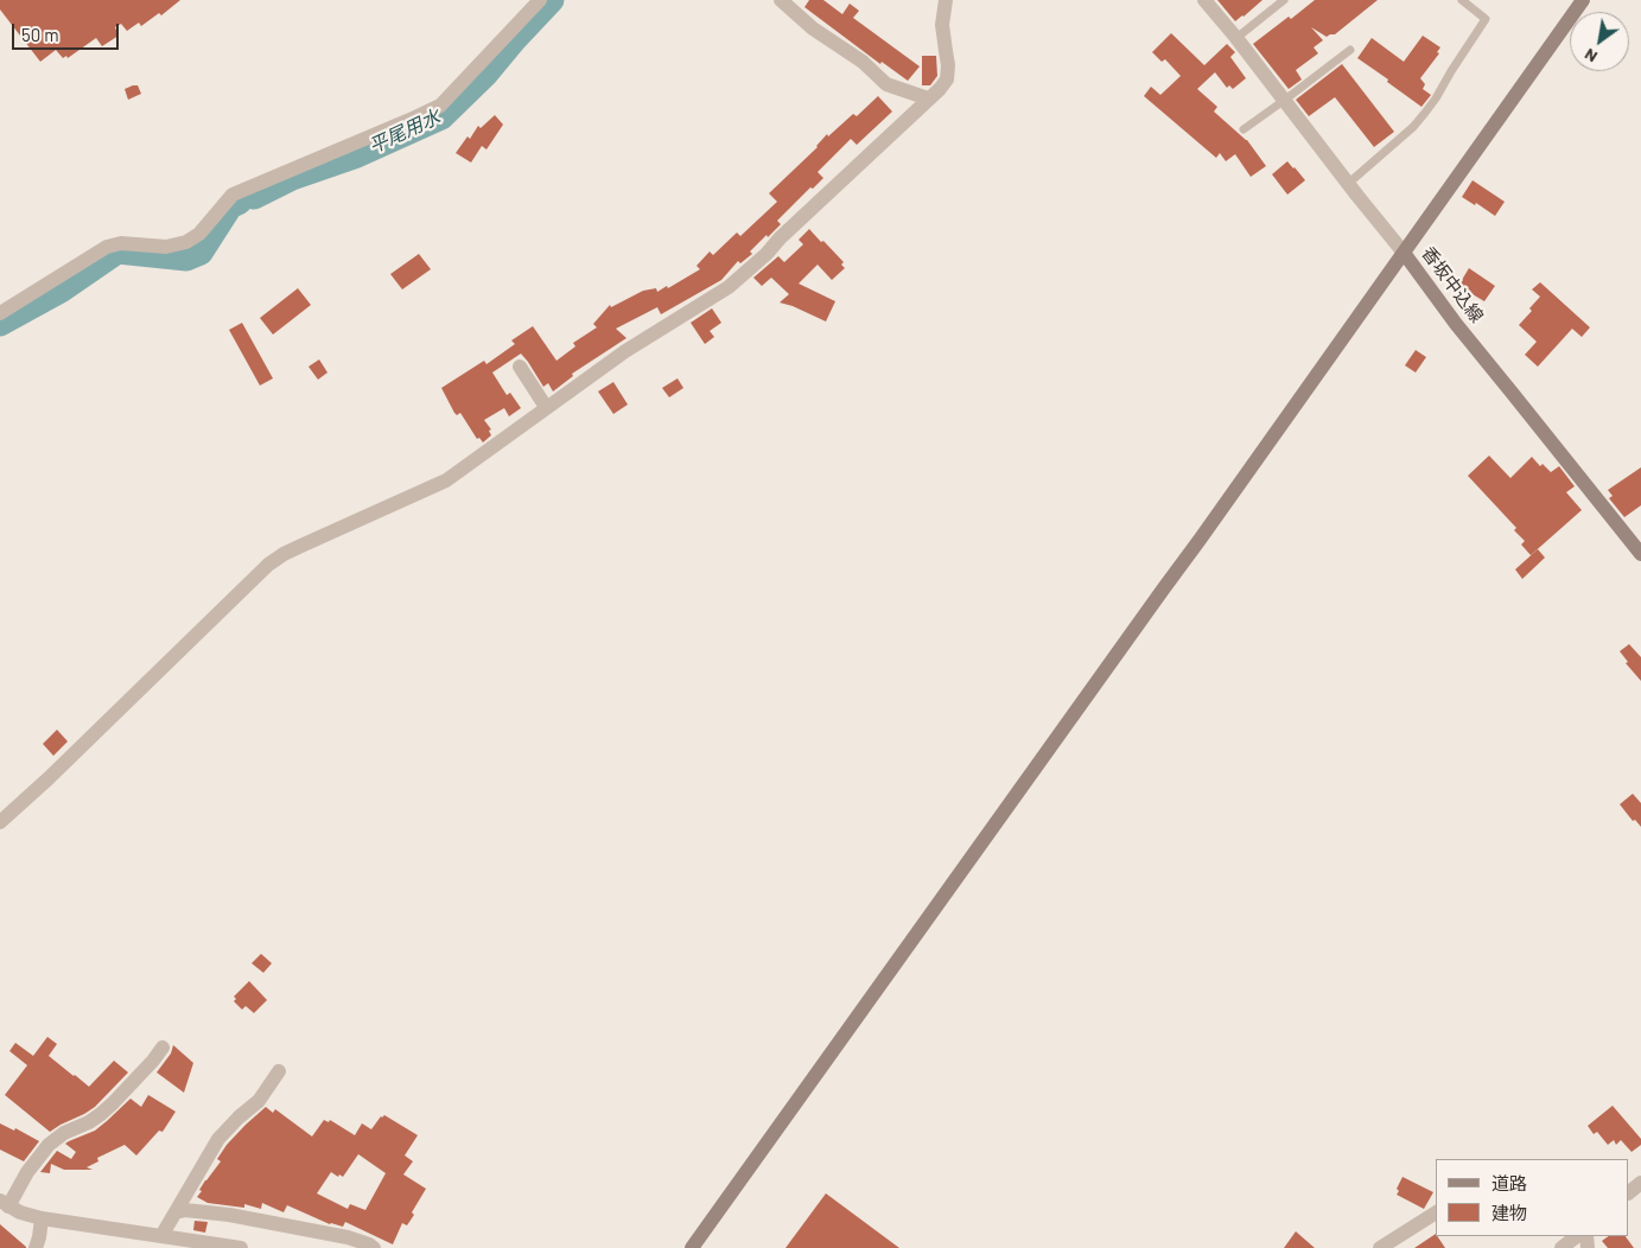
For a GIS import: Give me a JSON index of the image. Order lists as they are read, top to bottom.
{
  "streets": {
    "street": ["香坂中込線"]
  },
  "water": ["平尾用水"],
  "legend": ["道路", "建物"],
  "scale_bar": "50 m",
  "north": "bottom left"
}
